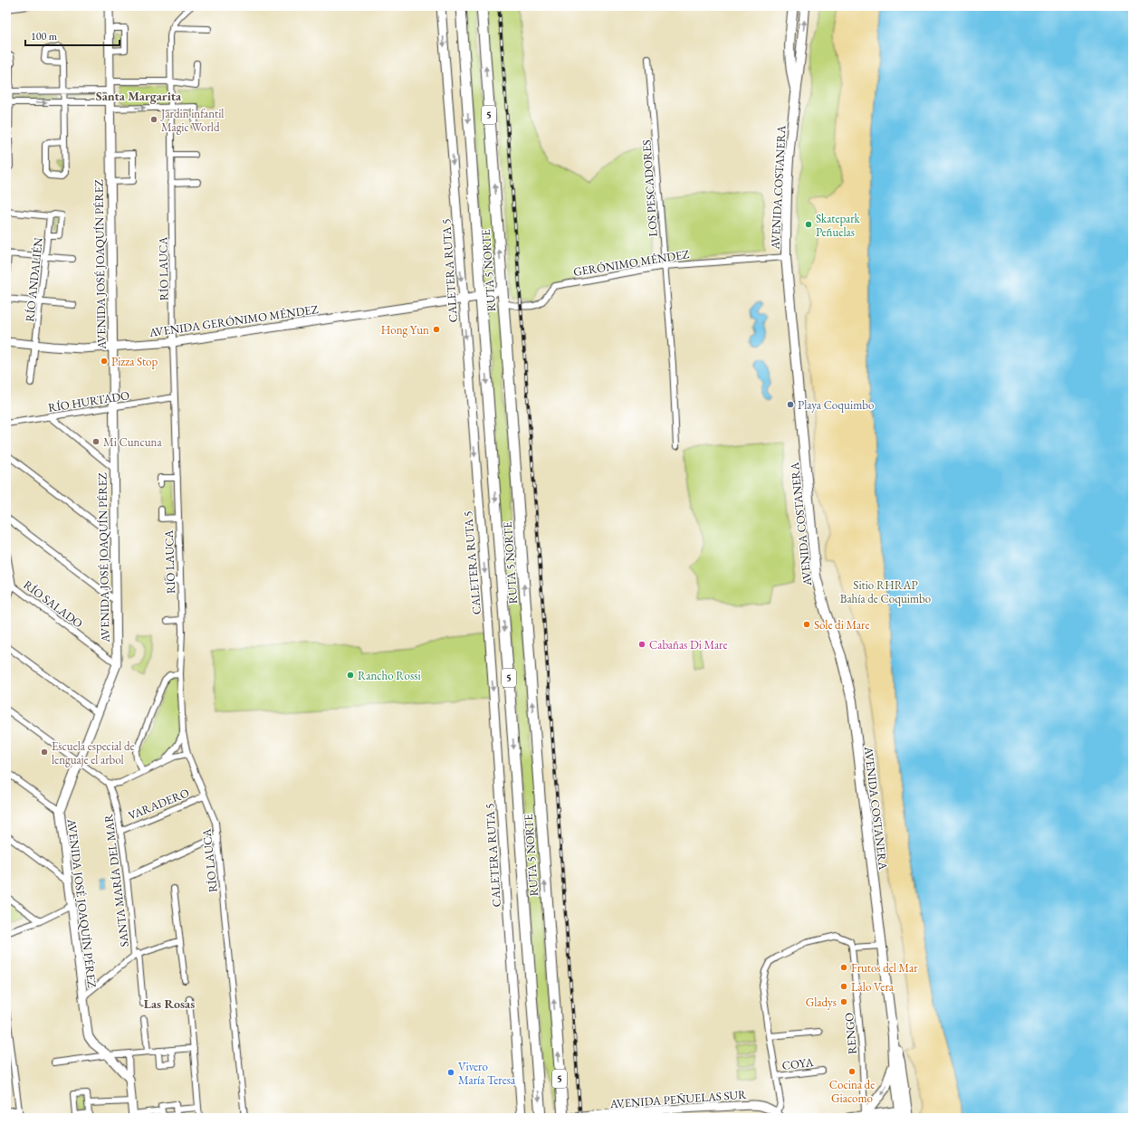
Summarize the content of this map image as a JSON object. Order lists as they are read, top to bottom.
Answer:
{
  "streets": {
    "highway": ["5", "RUTA 5 NORTE"],
    "main road": [
      "AVENIDA COSTANERA",
      "GERÓNIMO MÉNDEZ",
      "AVENIDA JOSÉ JOAQUÍN PÉREZ",
      "CALETERA RUTA 5",
      "AVENIDA GERÓNIMO MÉNDEZ",
      "AVENIDA PEÑUELAS SUR"
    ],
    "street": [
      "LOS PESCADORES",
      "RÍO LAUCA",
      "RÍO ANDALIÉN",
      "RÍO HURTADO",
      "RÍO SALADO",
      "VARADERO",
      "SANTA MARÍA DEL MAR",
      "RENGO",
      "COYA"
    ]
  },
  "crossings": [
    ["AVENIDA COSTANERA", "GERÓNIMO MÉNDEZ"],
    ["LOS PESCADORES", "GERÓNIMO MÉNDEZ"],
    ["GERÓNIMO MÉNDEZ", "RUTA 5 NORTE"],
    ["AVENIDA JOSÉ JOAQUÍN PÉREZ", "AVENIDA GERÓNIMO MÉNDEZ"],
    ["AVENIDA JOSÉ JOAQUÍN PÉREZ", "RÍO HURTADO"],
    ["AVENIDA JOSÉ JOAQUÍN PÉREZ", "RÍO SALADO"],
    ["RÍO LAUCA", "AVENIDA GERÓNIMO MÉNDEZ"],
    ["RÍO LAUCA", "RÍO HURTADO"],
    ["RÍO LAUCA", "VARADERO"],
    ["CALETERA RUTA 5", "AVENIDA GERÓNIMO MÉNDEZ"],
    ["RÍO ANDALIÉN", "AVENIDA GERÓNIMO MÉNDEZ"],
    ["VARADERO", "SANTA MARÍA DEL MAR"]
  ],
  "one_way": ["CALETERA RUTA 5"],
  "districts": ["Santa Margarita", "Las Rosas"],
  "parks": ["Sitio RHRAP Bahía de Coquimbo"],
  "places": [
    "Jardin infantil Magic World",
    "Skatepark Peñuelas",
    "Hong Yun",
    "Pizza Stop",
    "Playa Coquimbo",
    "Mi Cuncuna",
    "Sole di Mare",
    "Cabañas Di Mare",
    "Rancho Rossi",
    "Escuela especial de lenguaje el arbol",
    "Frutos del Mar",
    "Lalo Vera",
    "Gladys",
    "Cocina de Giacomo",
    "Vivero María Teresa"
  ],
  "scale_bar": "100 m"
}
